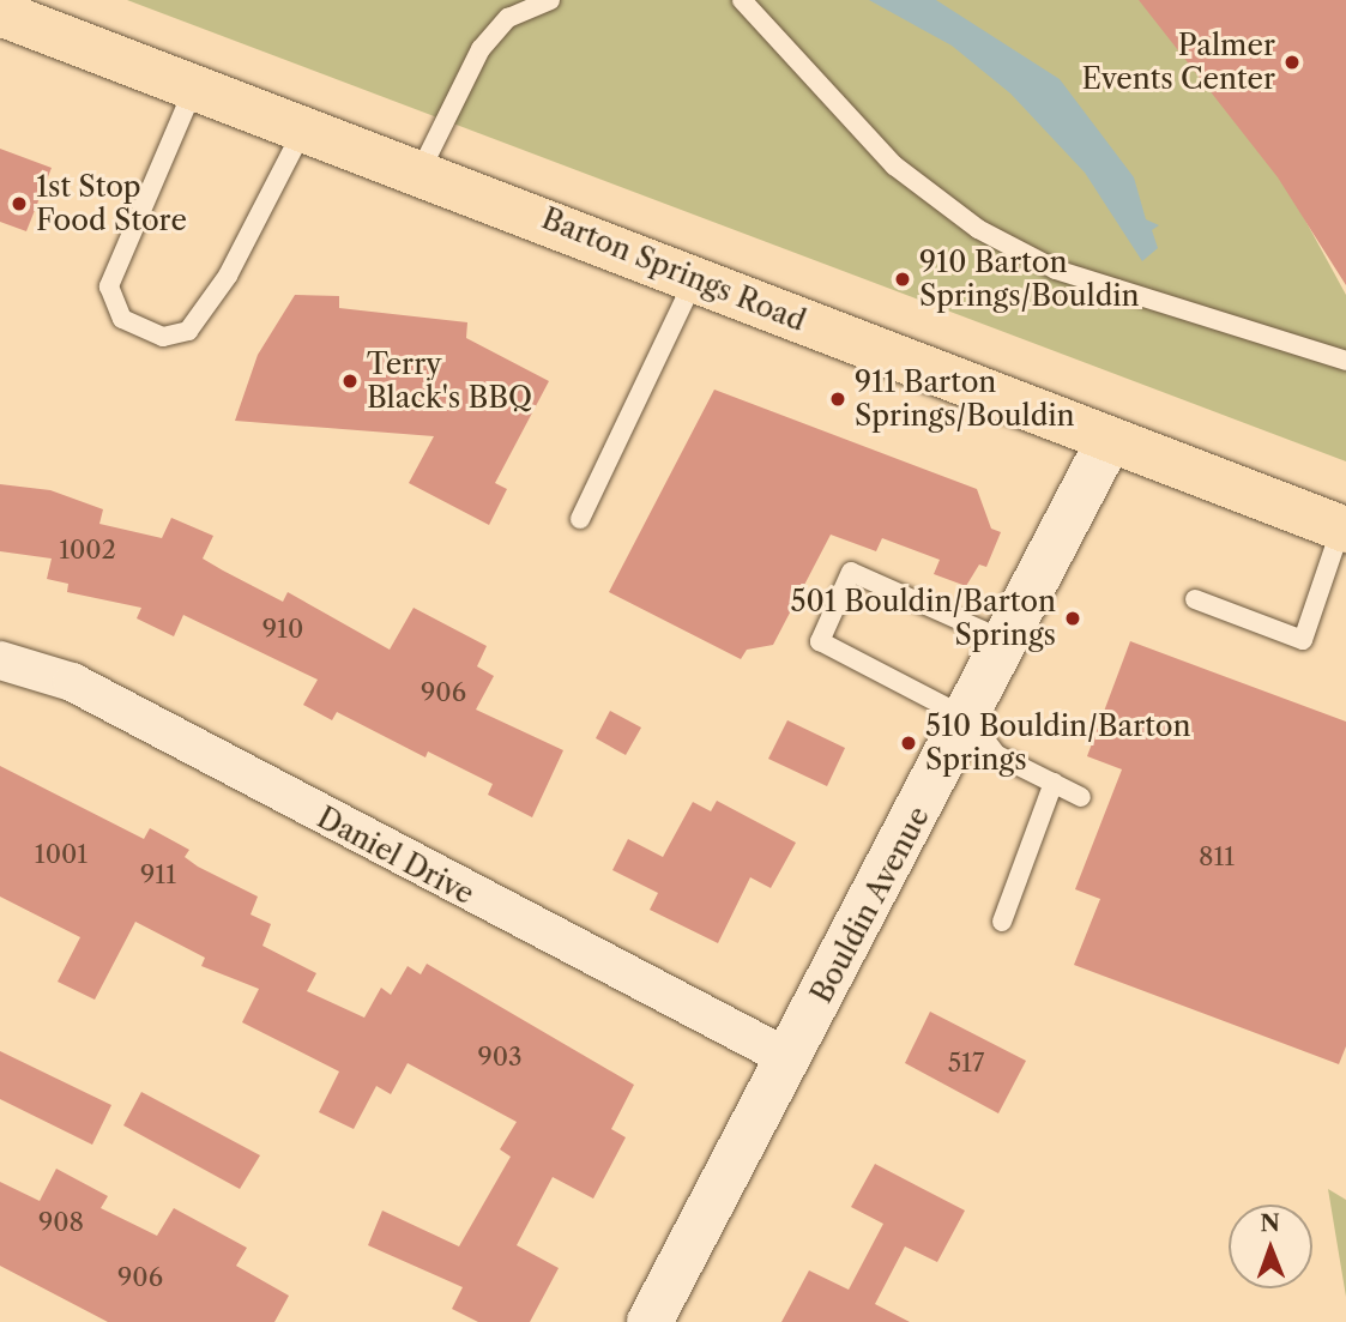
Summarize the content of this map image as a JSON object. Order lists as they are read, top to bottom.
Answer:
{
  "streets": {
    "main road": ["Barton Springs Road"],
    "street": ["Daniel Drive", "Bouldin Avenue"]
  },
  "crossings": [
    ["Barton Springs Road", "Bouldin Avenue"],
    ["Daniel Drive", "Bouldin Avenue"]
  ],
  "places": [
    "Palmer Events Center",
    "1st Stop Food Store",
    "910 Barton Springs/Bouldin",
    "Terry Black's BBQ",
    "911 Barton Springs/Bouldin",
    "501 Bouldin/Barton Springs",
    "510 Bouldin/Barton Springs"
  ],
  "house_numbers": [
    "1002",
    "910",
    "906",
    "1001",
    "811",
    "911",
    "903",
    "517",
    "908",
    "906"
  ],
  "north": "top"
}
